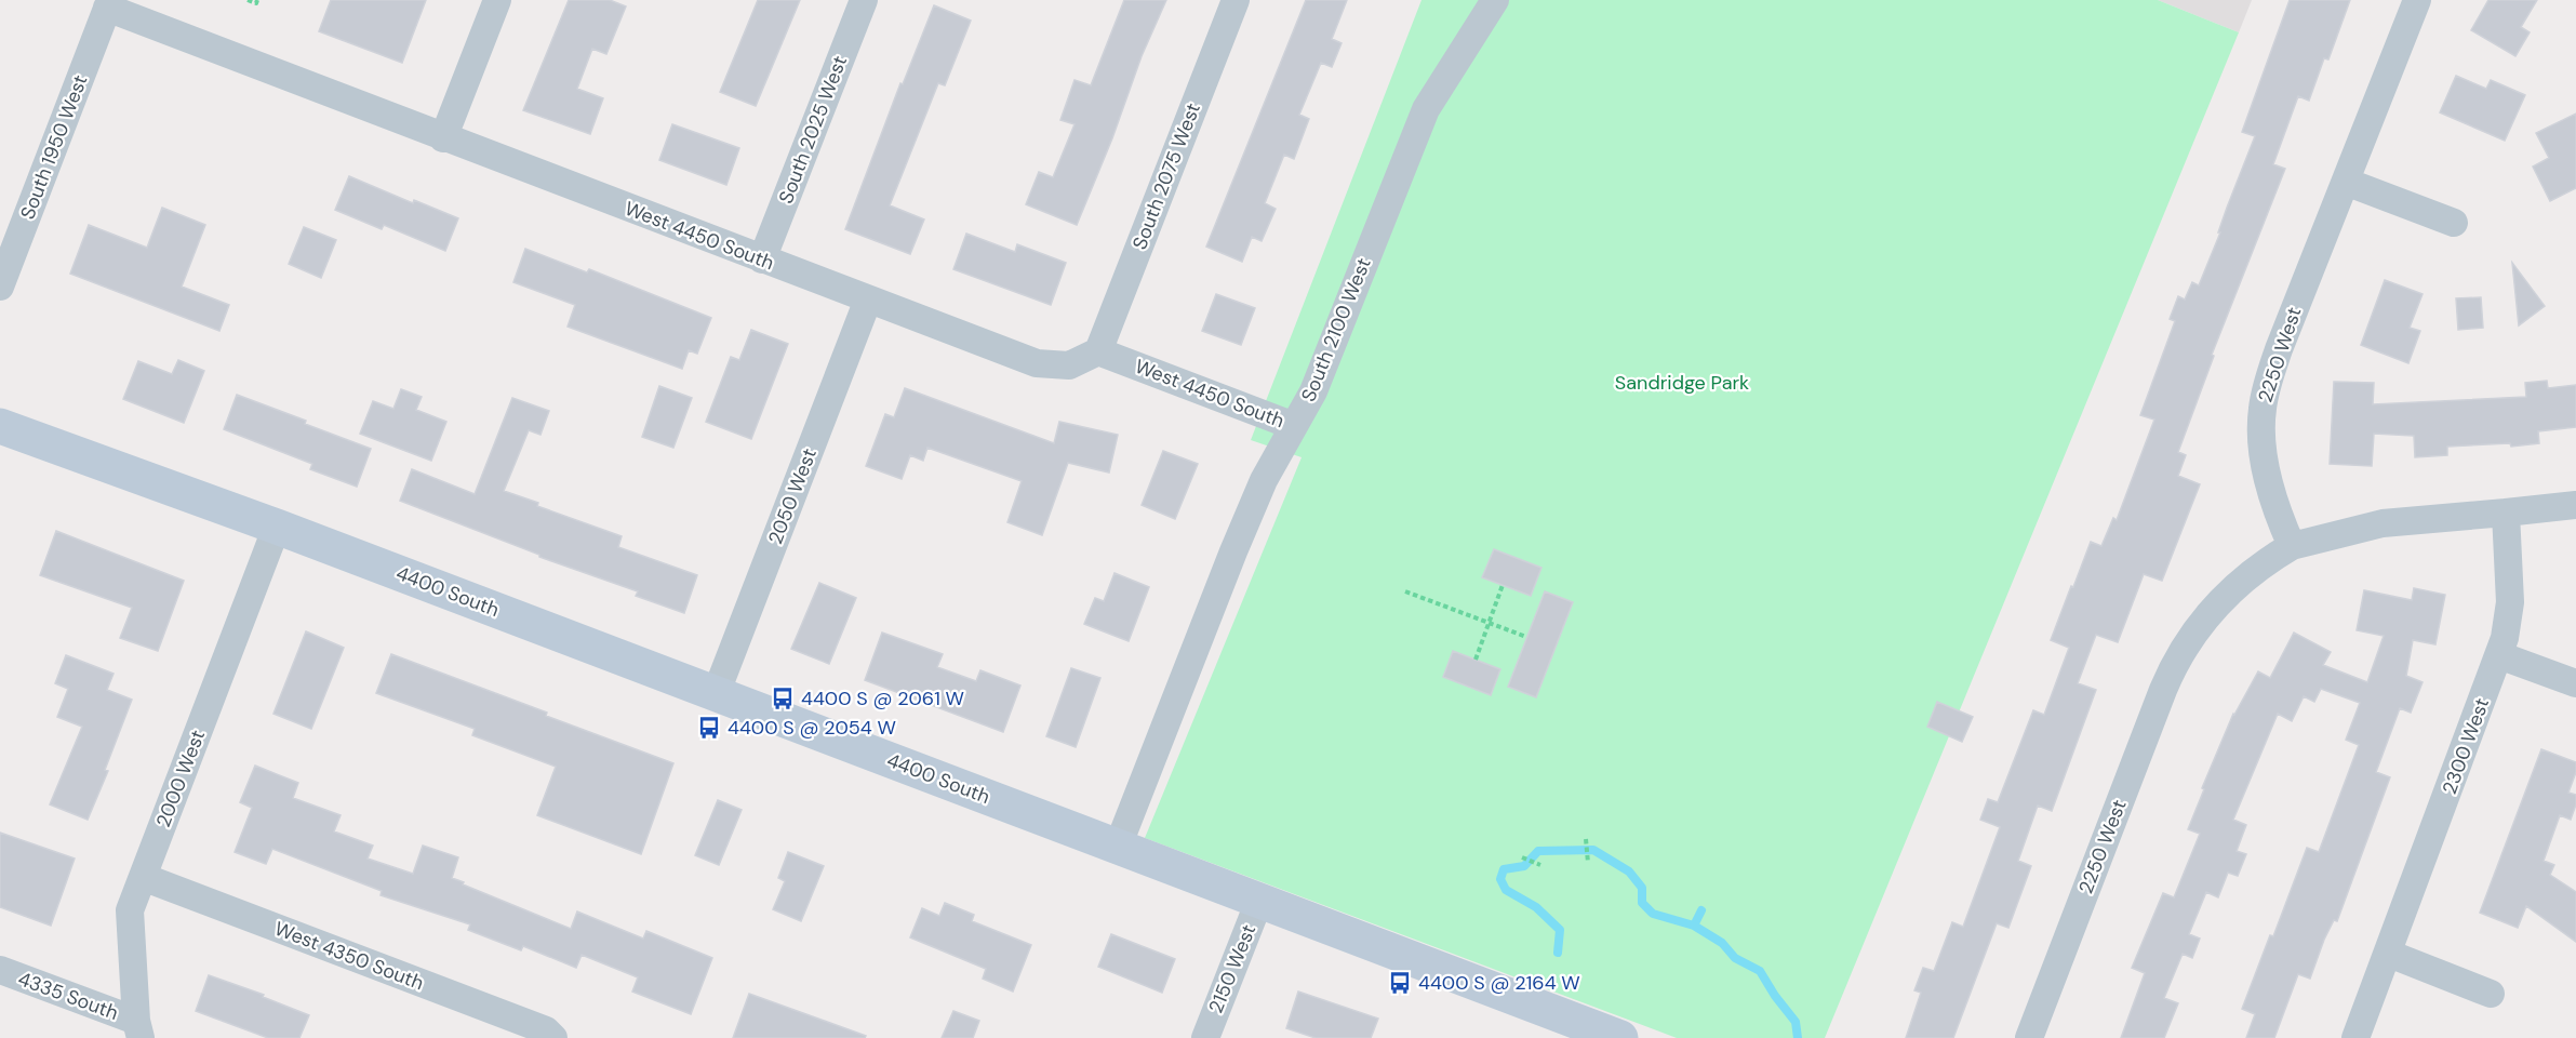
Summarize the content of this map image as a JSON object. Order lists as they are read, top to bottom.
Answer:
{
  "streets": {
    "street": [
      "South 2025 West",
      "South 1950 West",
      "South 2075 West",
      "West 4450 South",
      "South 2100 West",
      "2250 West",
      "2050 West",
      "4400 South",
      "2300 West",
      "2000 West",
      "West 4350 South",
      "2150 West",
      "4335 South"
    ]
  },
  "crossings": [
    ["South 2025 West", "West 4450 South"],
    ["South 1950 West", "West 4450 South"],
    ["South 2075 West", "West 4450 South"],
    ["West 4450 South", "South 2100 West"],
    ["West 4450 South", "2050 West"],
    ["South 2100 West", "4400 South"],
    ["2050 West", "4400 South"],
    ["4400 South", "2000 West"],
    ["4400 South", "2150 West"],
    ["2000 West", "West 4350 South"],
    ["2000 West", "4335 South"]
  ],
  "parks": ["Sandridge Park"],
  "places": {
    "bus stop": ["4400 S @ 2061 W", "4400 S @ 2054 W", "4400 S @ 2164 W"]
  }
}
